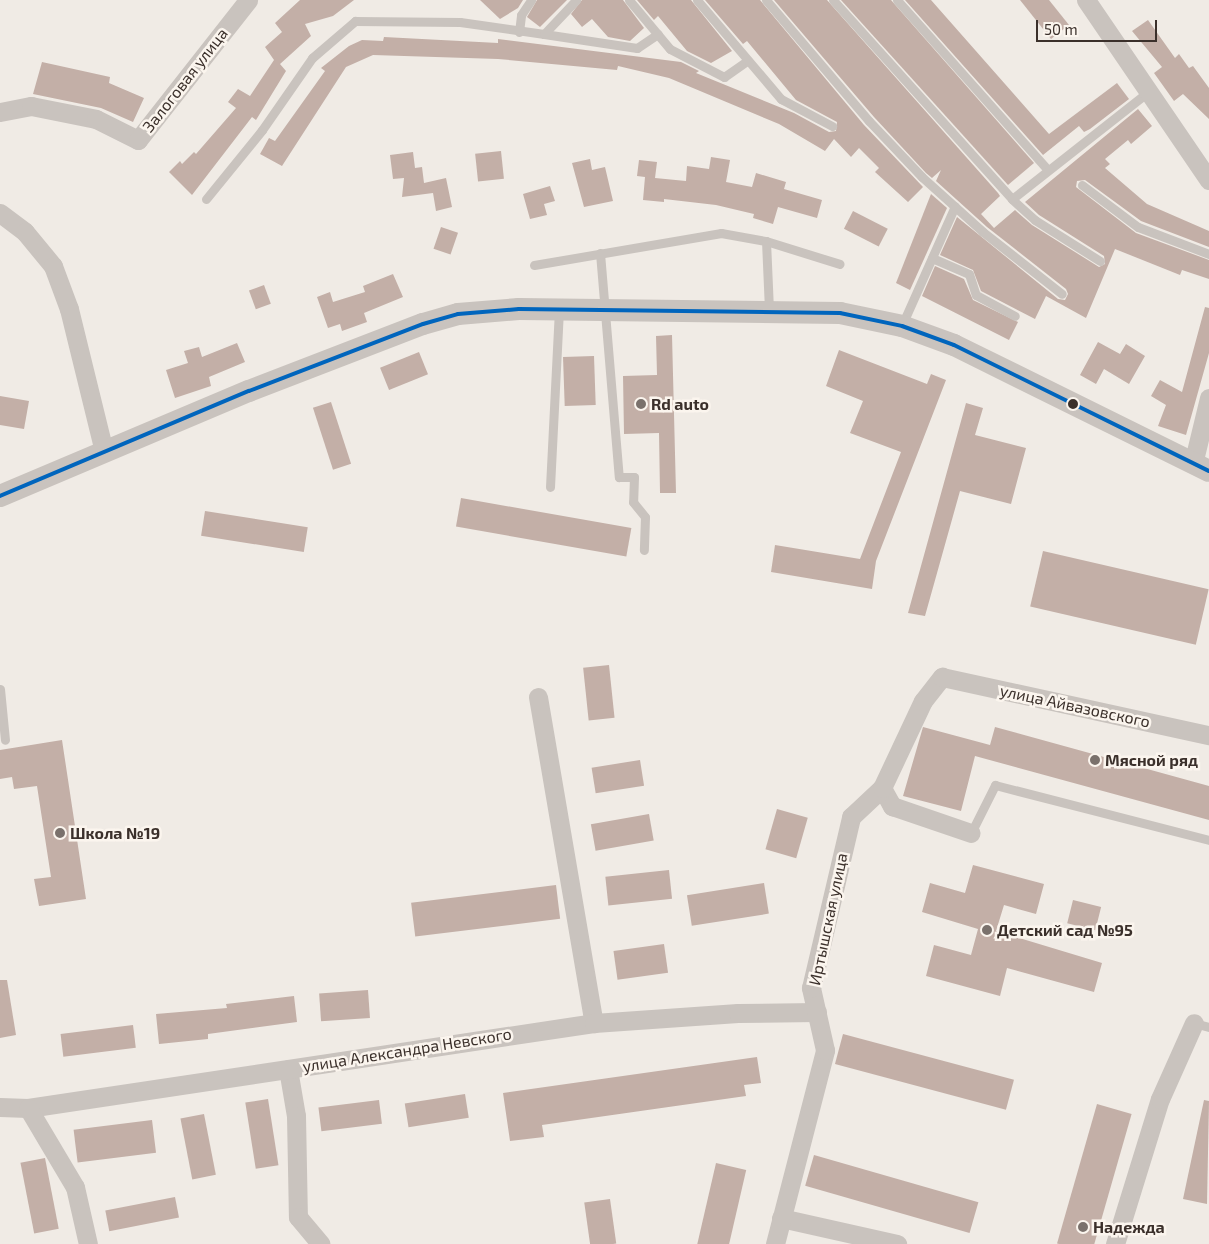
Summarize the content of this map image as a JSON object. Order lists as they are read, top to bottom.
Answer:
{
  "streets": {
    "street": [
      "Залоговая улица",
      "улица Айвазовского",
      "Иртышская улица",
      "улица Александра Невского"
    ]
  },
  "crossings": [
    ["улица Айвазовского", "Иртышская улица"],
    ["Иртышская улица", "улица Александра Невского"]
  ],
  "places": [
    "Rd auto",
    "Мясной ряд",
    "Школа №19",
    "Детский сад №95",
    "Надежда"
  ],
  "scale_bar": "50 m"
}
